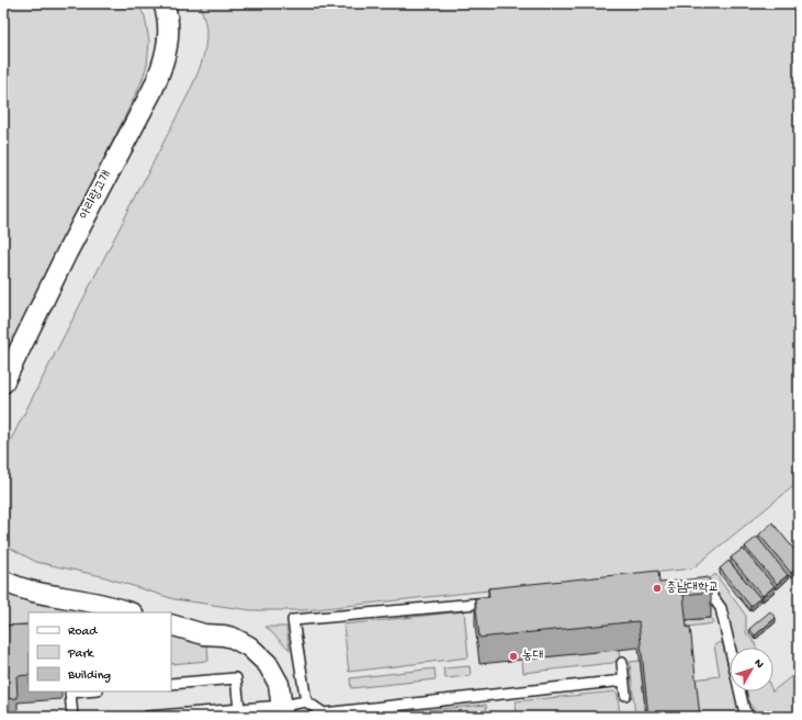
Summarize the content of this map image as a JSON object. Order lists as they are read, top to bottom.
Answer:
{
  "streets": {
    "street": ["아리랑고개"]
  },
  "places": ["충남대학교", "농대"],
  "legend": ["Road", "Park", "Building"],
  "north": "top right"
}
